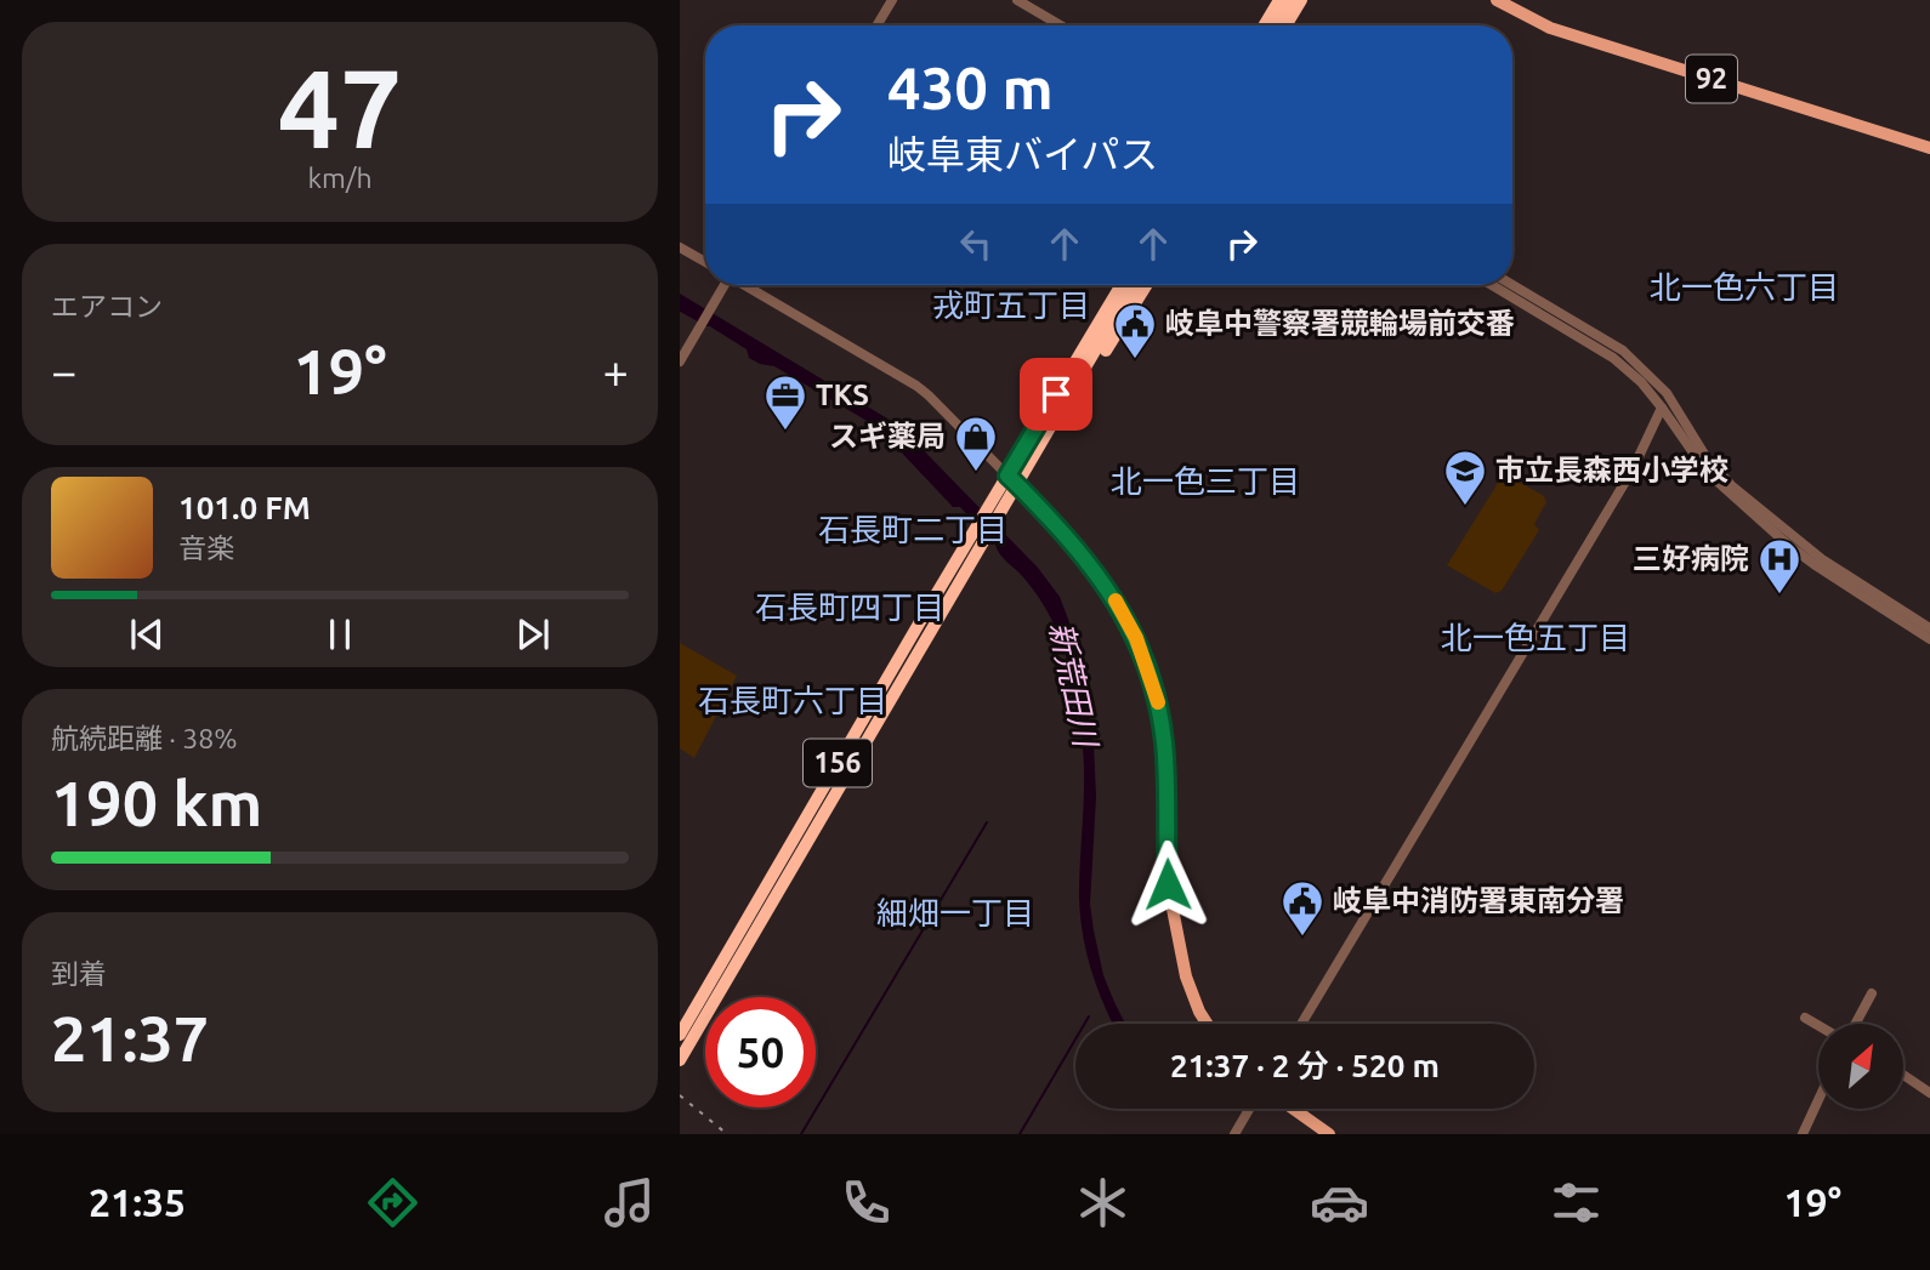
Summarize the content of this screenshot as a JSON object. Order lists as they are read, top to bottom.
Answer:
{
  "streets": {
    "highway": ["156"],
    "main road": ["92"]
  },
  "districts": [
    "北一色六丁目",
    "戎町五丁目",
    "北一色三丁目",
    "石長町二丁目",
    "石長町四丁目",
    "北一色五丁目",
    "石長町六丁目",
    "細畑一丁目"
  ],
  "water": ["新荒田川"],
  "places": {
    "public building": ["岐阜中警察署競輪場前交番", "岐阜中消防署東南分署"],
    "office": ["TKS"],
    "shop": ["スギ薬局"],
    "school or university": ["市立長森西小学校"],
    "hospital": ["三好病院"]
  },
  "north": "top right",
  "page": {
    "tile": [
      ["47", "km/h"],
      "エアコン",
      ["航続距離 · 38%", "190 km"],
      ["到着", "21:37"]
    ],
    "turn": ["430 m", "岐阜東バイパス"],
    "heat": ["−", "19°", "+"],
    "song": ["101.0 FM", "音楽"],
    "limit": "50",
    "trip": "21:37 · 2 分 · 520 m",
    "tabs": ["21:35", "19°"]
  }
}
